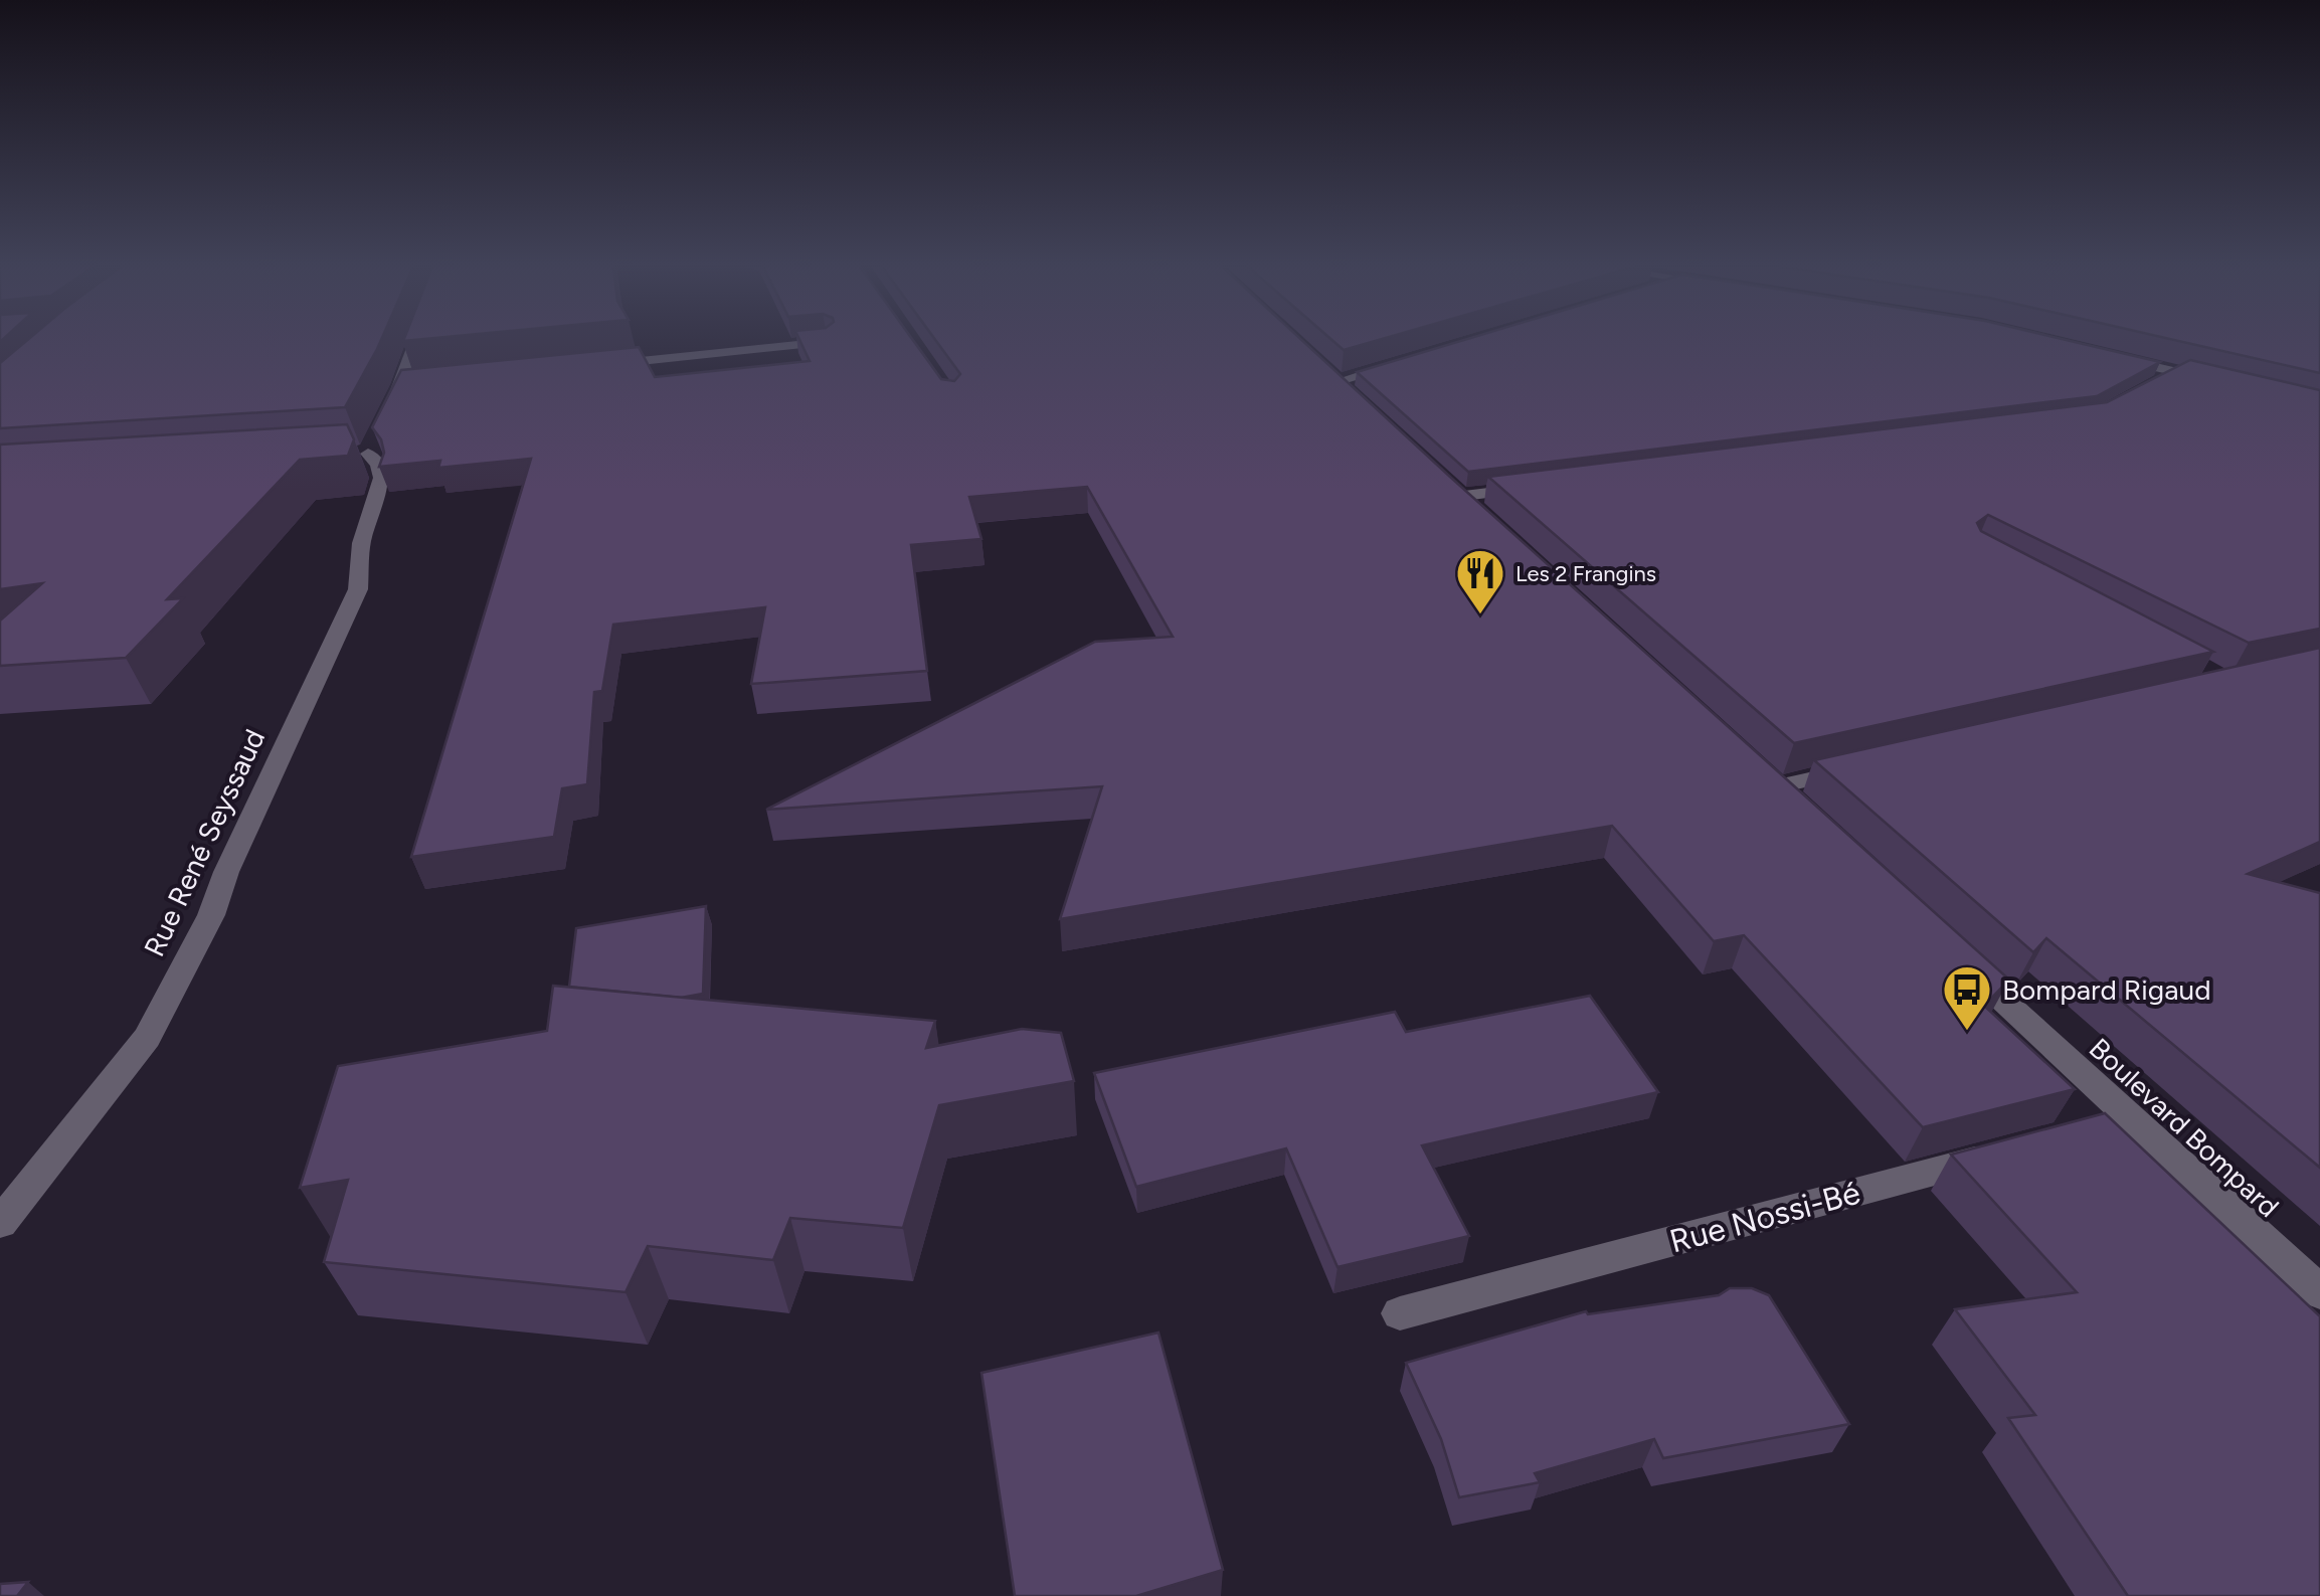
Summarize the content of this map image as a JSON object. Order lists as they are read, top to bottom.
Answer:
{
  "streets": {
    "street": ["Rue René Seyssaud", "Boulevard Bompard", "Rue Nossi-Bé"]
  },
  "places": {
    "restaurant": ["Les 2 Frangins"],
    "bus stop": ["Bompard Rigaud"]
  }
}
